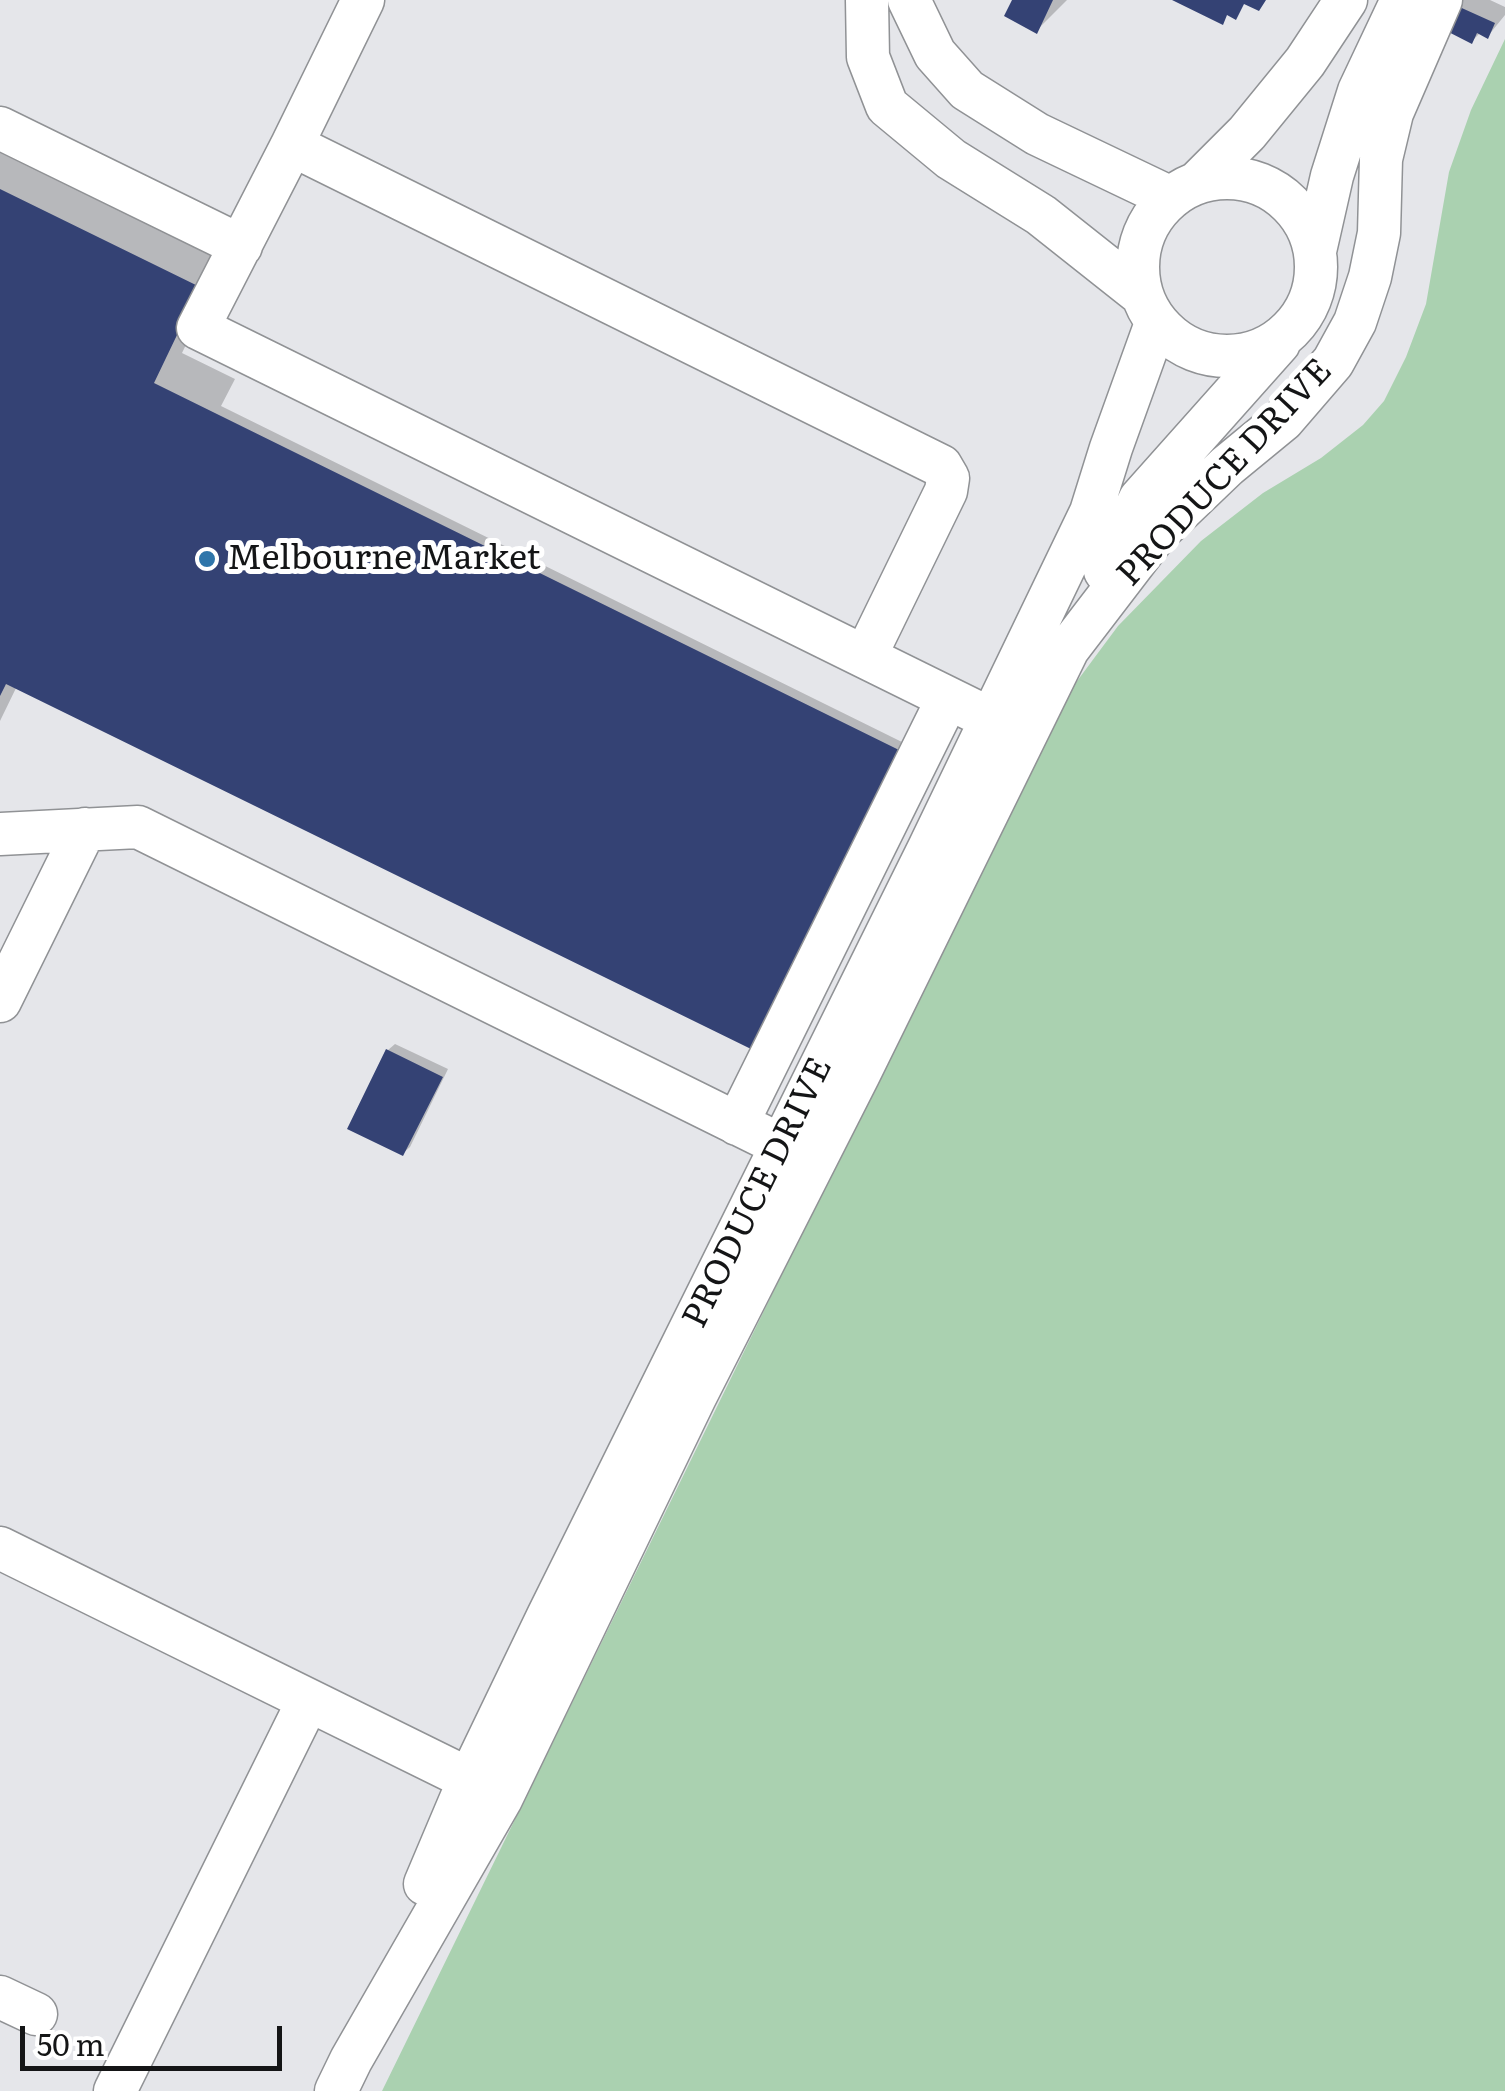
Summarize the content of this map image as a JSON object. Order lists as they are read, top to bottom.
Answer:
{
  "streets": {
    "lane": ["PRODUCE DRIVE"]
  },
  "places": ["Melbourne Market"],
  "scale_bar": "50 m"
}
